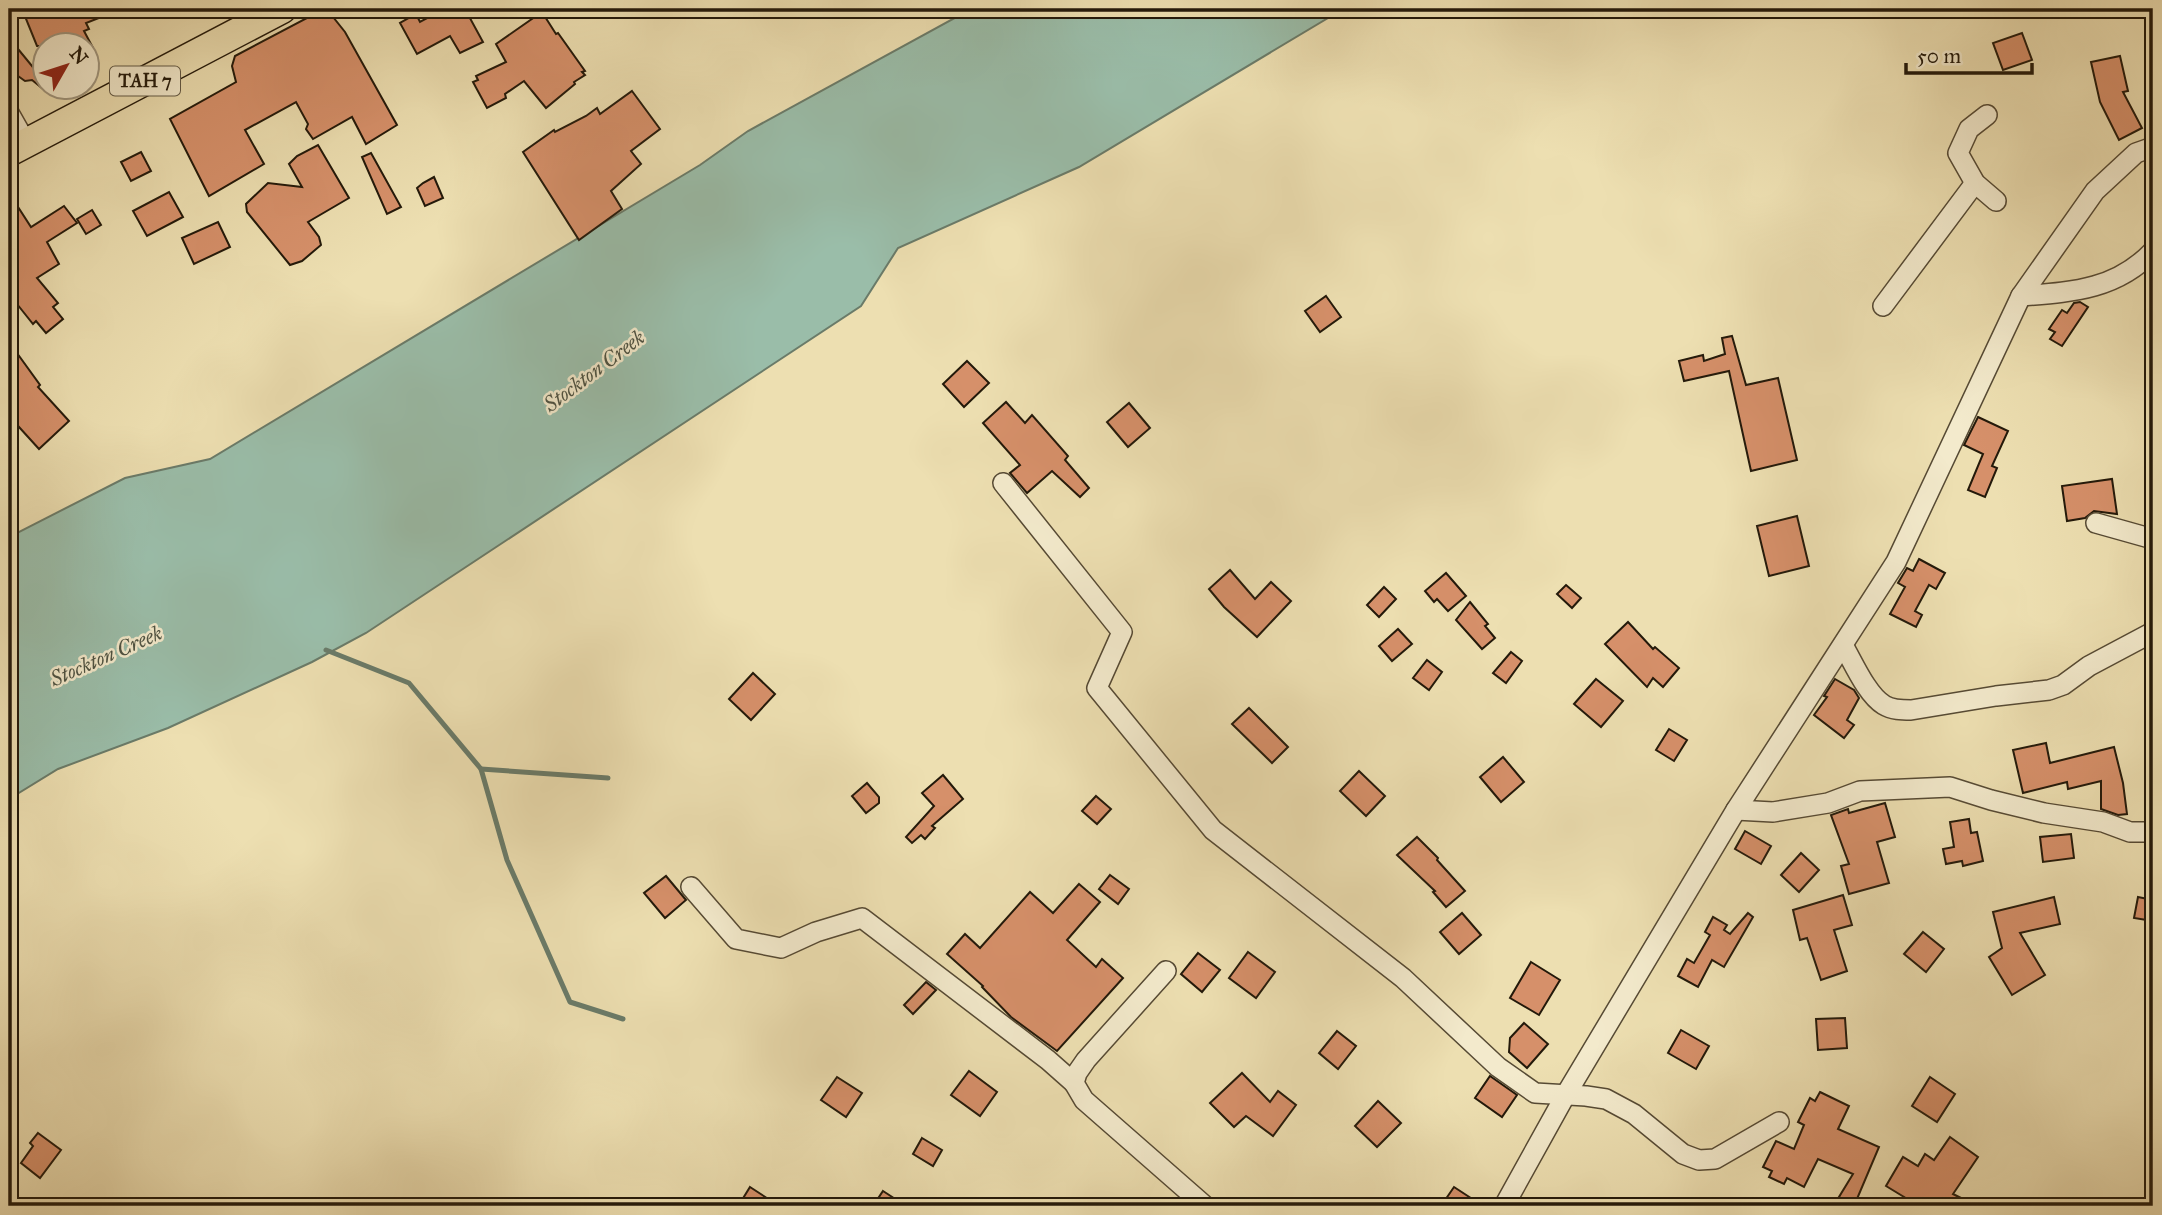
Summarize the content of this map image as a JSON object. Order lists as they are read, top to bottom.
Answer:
{
  "streets": {
    "highway": ["TAH 7"]
  },
  "water": ["Stockton Creek"],
  "scale_bar": "50 m",
  "north": "top right"
}
